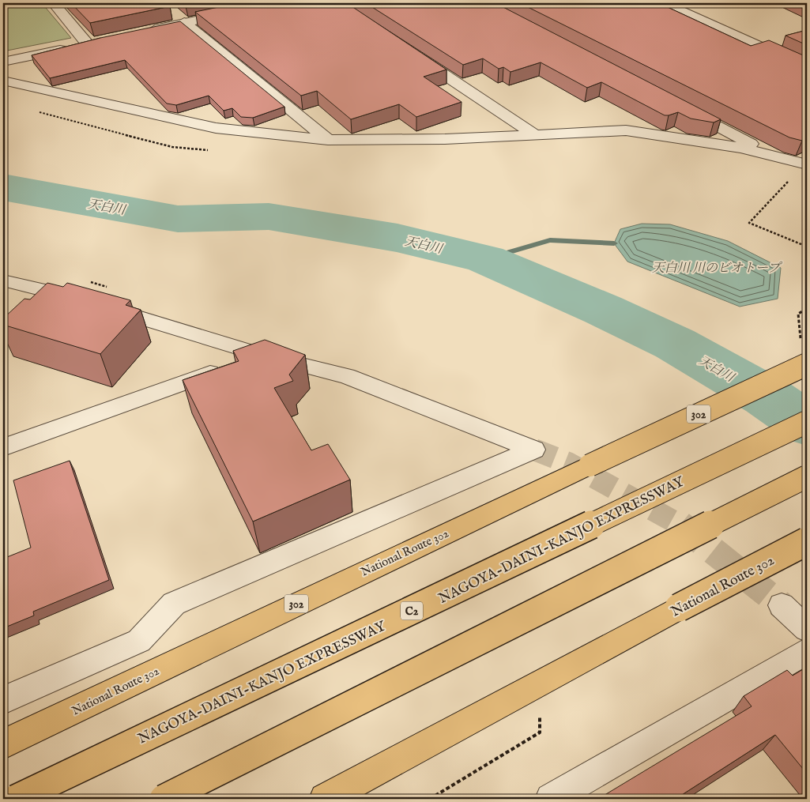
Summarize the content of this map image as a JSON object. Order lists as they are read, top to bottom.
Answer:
{
  "streets": {
    "highway": [
      "302",
      "NAGOYA-DAINI-KANJO EXPRESSWAY",
      "National Route 302",
      "C2"
    ]
  },
  "water": ["天白川", "天白川 川のビオトープ"]
}
